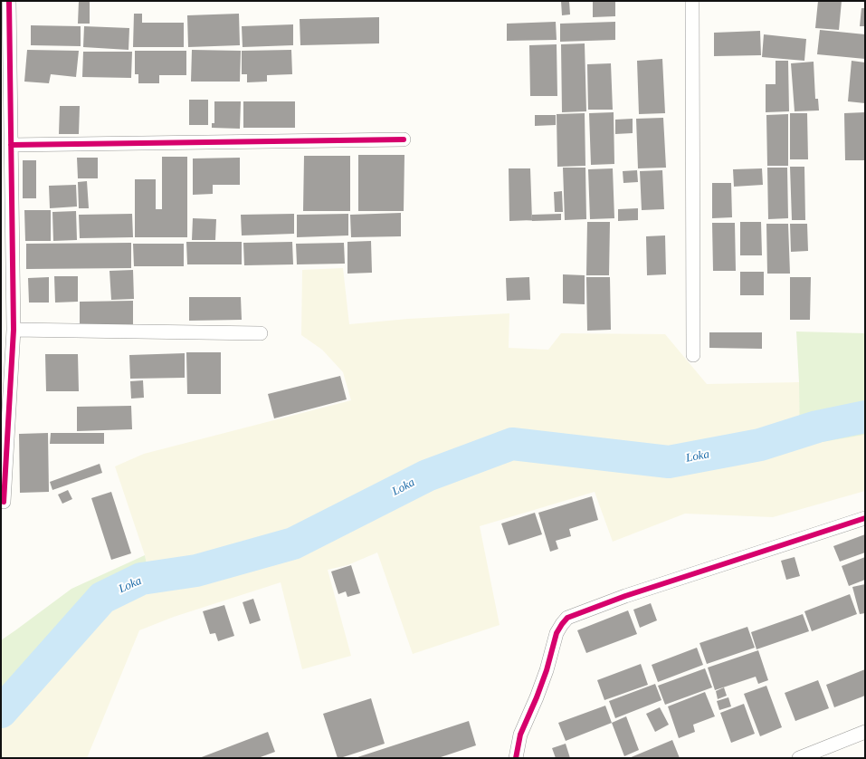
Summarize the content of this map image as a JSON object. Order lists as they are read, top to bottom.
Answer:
{
  "water": ["Loka"]
}
